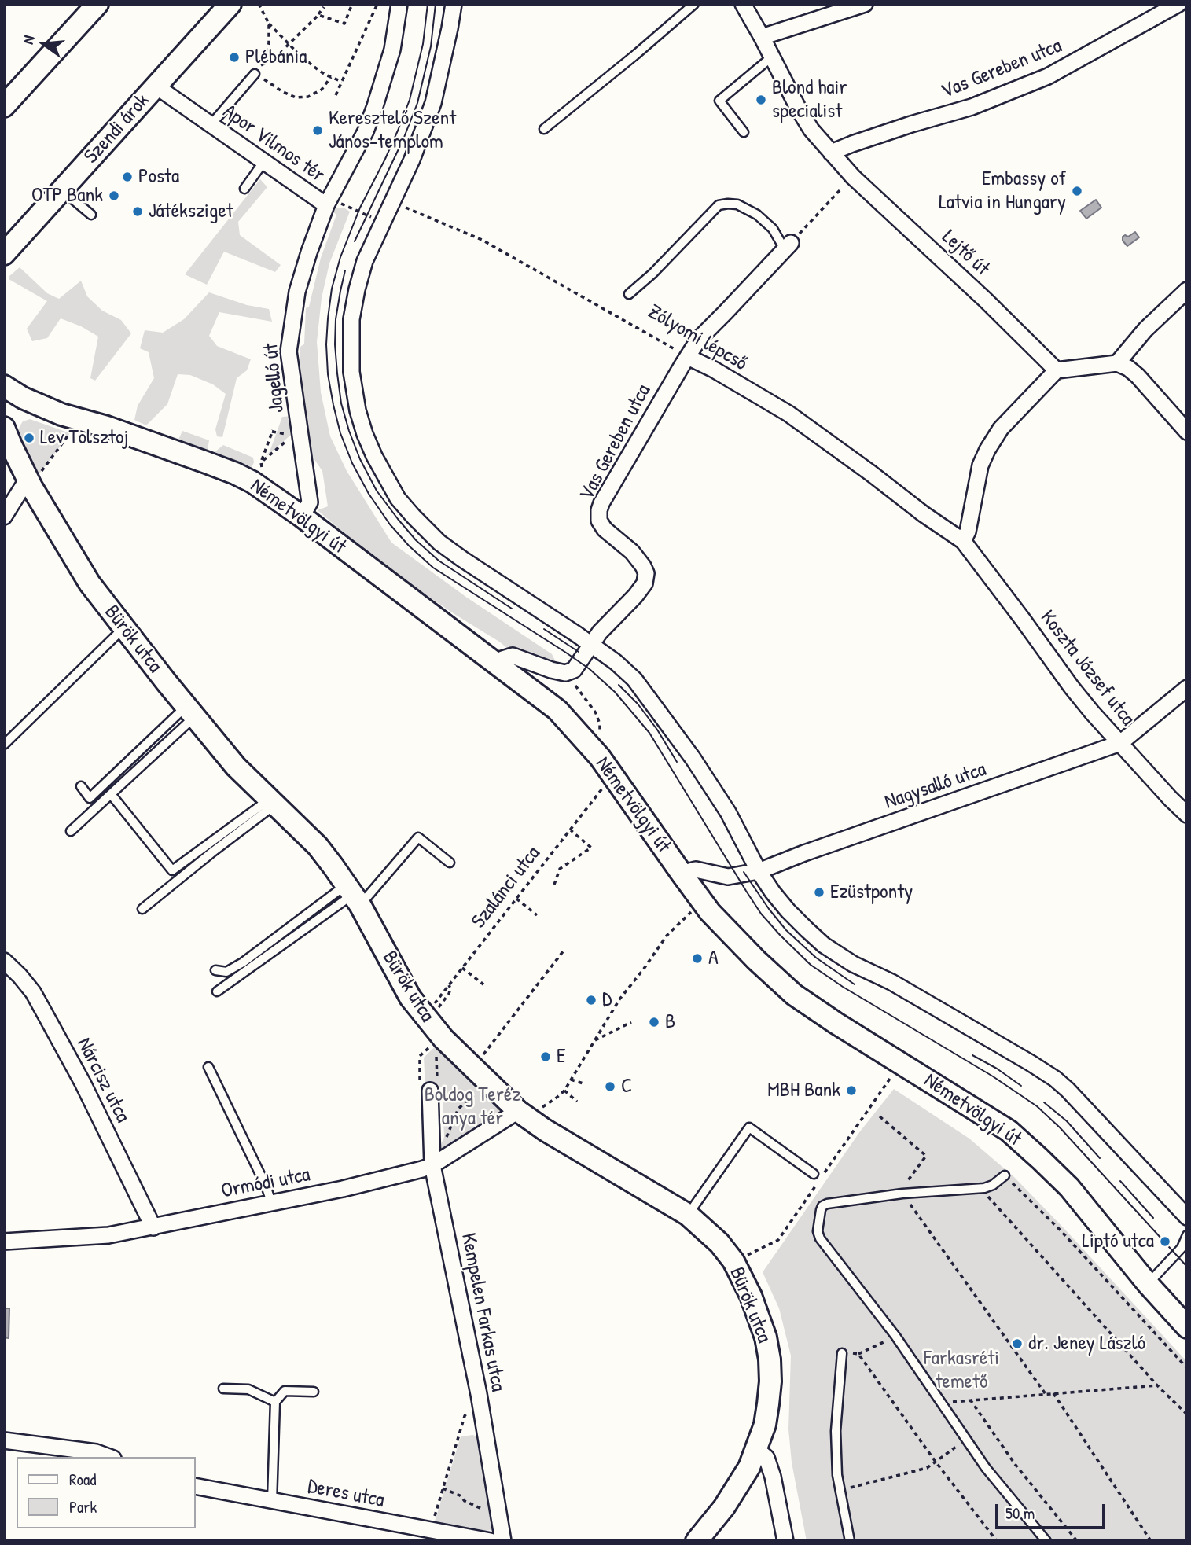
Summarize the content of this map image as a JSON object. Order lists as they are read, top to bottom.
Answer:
{
  "streets": {
    "street": [
      "Vas Gereben utca",
      "Szendi árok",
      "Apor Vilmos tér",
      "Lejtő út",
      "Zólyomi lépcső",
      "Jagelló út",
      "Németvölgyi út",
      "Bürök utca",
      "Koszta József utca",
      "Nagysalló utca",
      "Nárcisz utca",
      "Ormódi utca",
      "Kempelen Farkas utca",
      "Deres utca"
    ],
    "path": ["Szalánci utca"]
  },
  "crossings": [
    ["Vas Gereben utca", "Lejtő út"],
    ["Vas Gereben utca", "Zólyomi lépcső"],
    ["Szendi árok", "Apor Vilmos tér"],
    ["Apor Vilmos tér", "Jagelló út"],
    ["Zólyomi lépcső", "Koszta József utca"],
    ["Jagelló út", "Németvölgyi út"],
    ["Németvölgyi út", "Nagysalló utca"],
    ["Bürök utca", "Ormódi utca"],
    ["Koszta József utca", "Nagysalló utca"],
    ["Nárcisz utca", "Ormódi utca"],
    ["Ormódi utca", "Kempelen Farkas utca"]
  ],
  "parks": ["Boldog Teréz anya tér", "Farkasréti temető"],
  "places": [
    "Plébánia",
    "Blond hair specialist",
    "Keresztelő Szent János-templom",
    "Posta",
    "Embassy of Latvia in Hungary",
    "OTP Bank",
    "Játéksziget",
    "Lev Tolsztoj",
    "Ezüstponty",
    "A",
    "D",
    "B",
    "E",
    "C",
    "MBH Bank",
    "Liptó utca",
    "dr. Jeney László"
  ],
  "legend": ["Road", "Park"],
  "scale_bar": "50 m",
  "north": "left"
}
